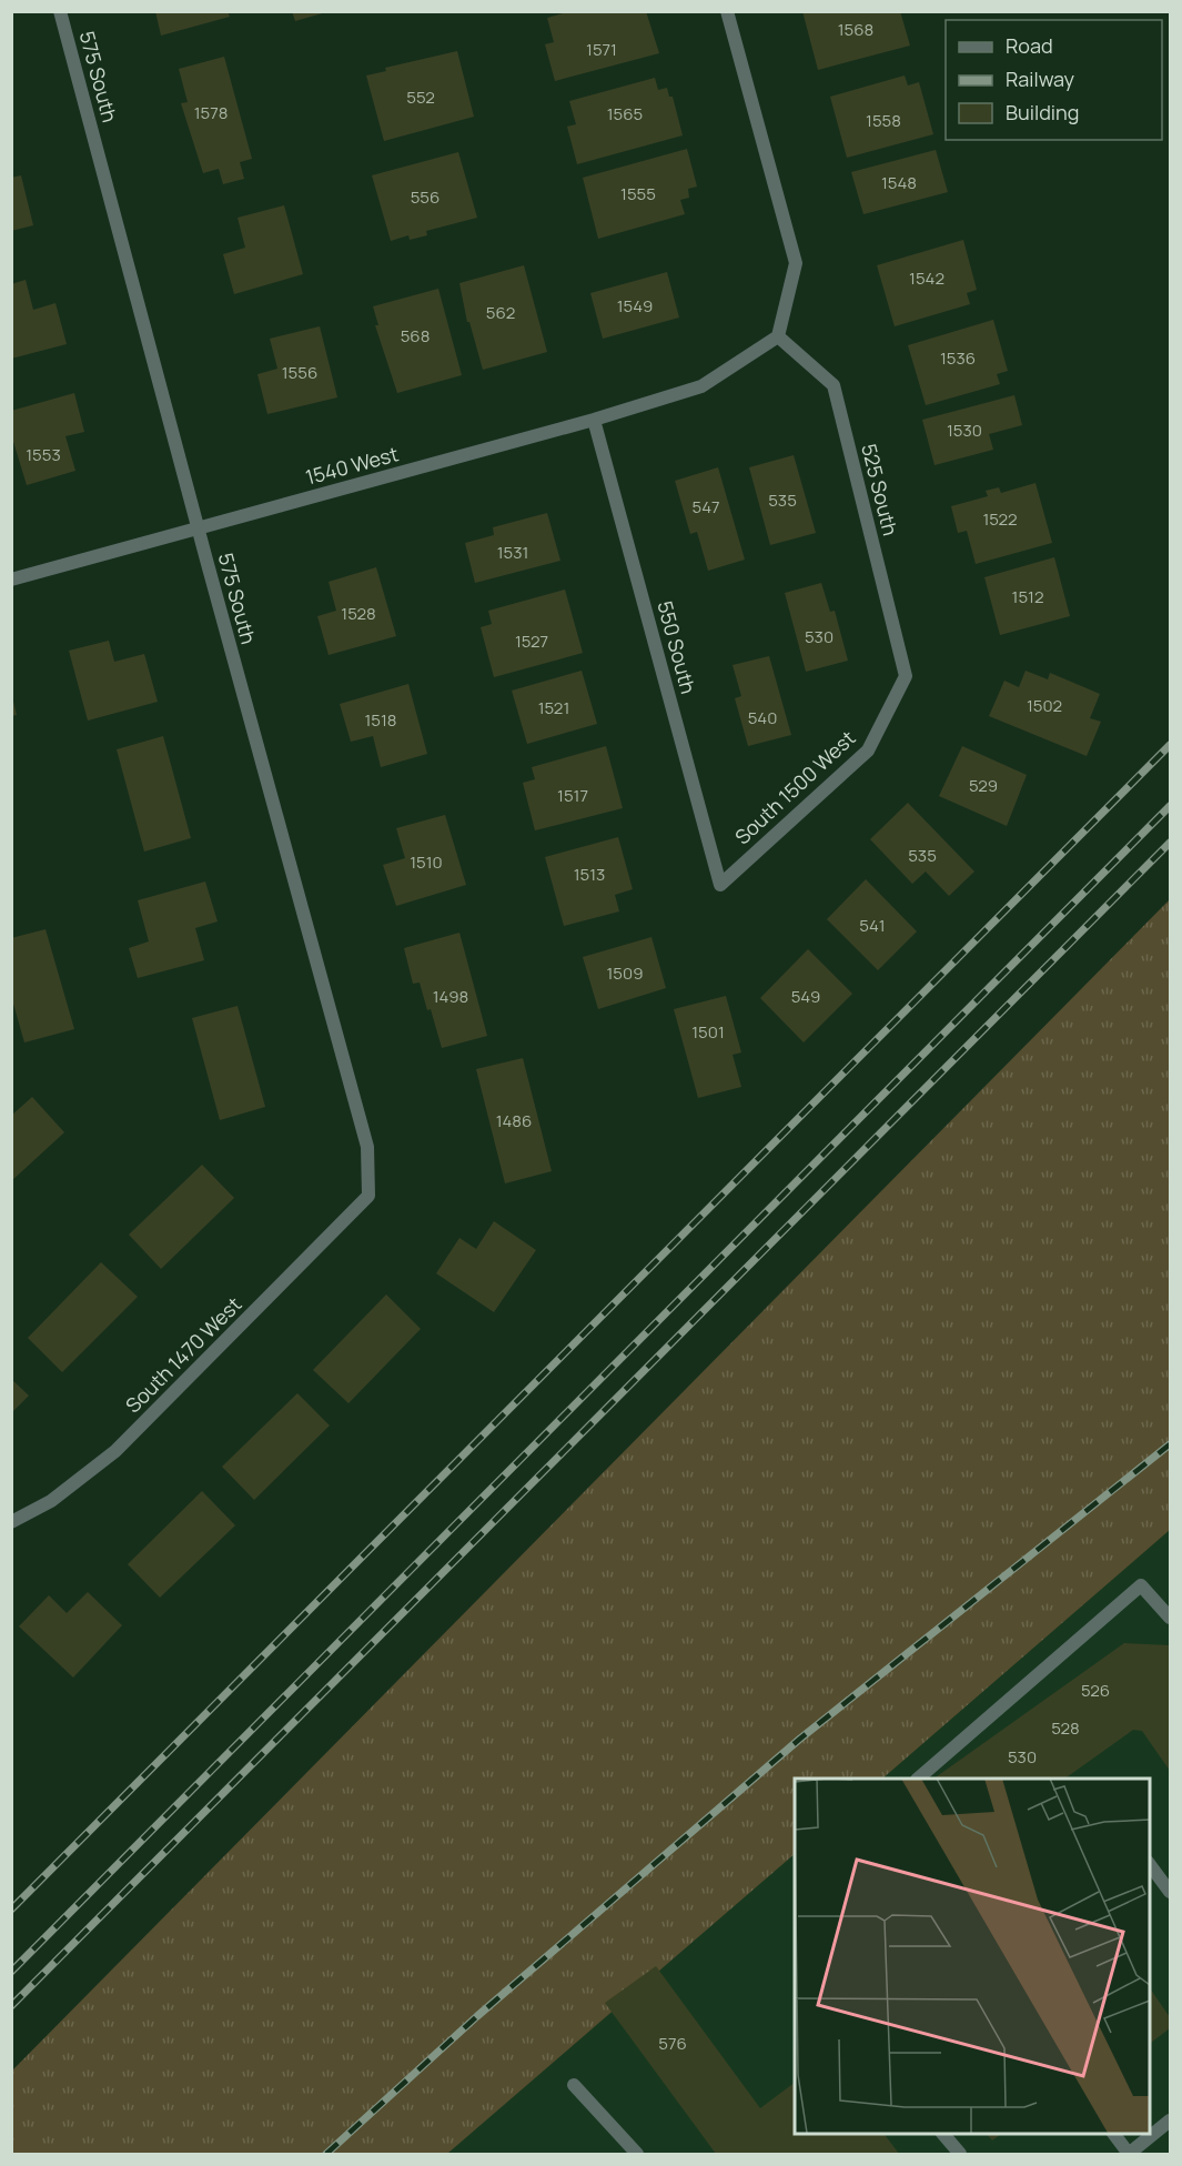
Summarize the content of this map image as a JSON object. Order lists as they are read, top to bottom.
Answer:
{
  "streets": {
    "street": [
      "575 South",
      "1540 West",
      "525 South",
      "550 South",
      "South 1500 West",
      "South 1470 West"
    ]
  },
  "crossings": [
    ["575 South", "1540 West"],
    ["575 South", "South 1470 West"],
    ["1540 West", "525 South"],
    ["1540 West", "550 South"],
    ["525 South", "South 1500 West"],
    ["550 South", "South 1500 West"]
  ],
  "house_numbers": [
    "1568",
    "1571",
    "552",
    "1578",
    "1565",
    "1558",
    "1548",
    "1555",
    "556",
    "1542",
    "1549",
    "562",
    "568",
    "1536",
    "1556",
    "1530",
    "1553",
    "535",
    "547",
    "1522",
    "1531",
    "1512",
    "1528",
    "530",
    "1527",
    "1502",
    "1521",
    "540",
    "1518",
    "529",
    "1517",
    "535",
    "1510",
    "1513",
    "541",
    "1509",
    "1498",
    "549",
    "1501",
    "1486",
    "526",
    "528",
    "530",
    "576"
  ],
  "legend": ["Road", "Railway", "Building"]
}
